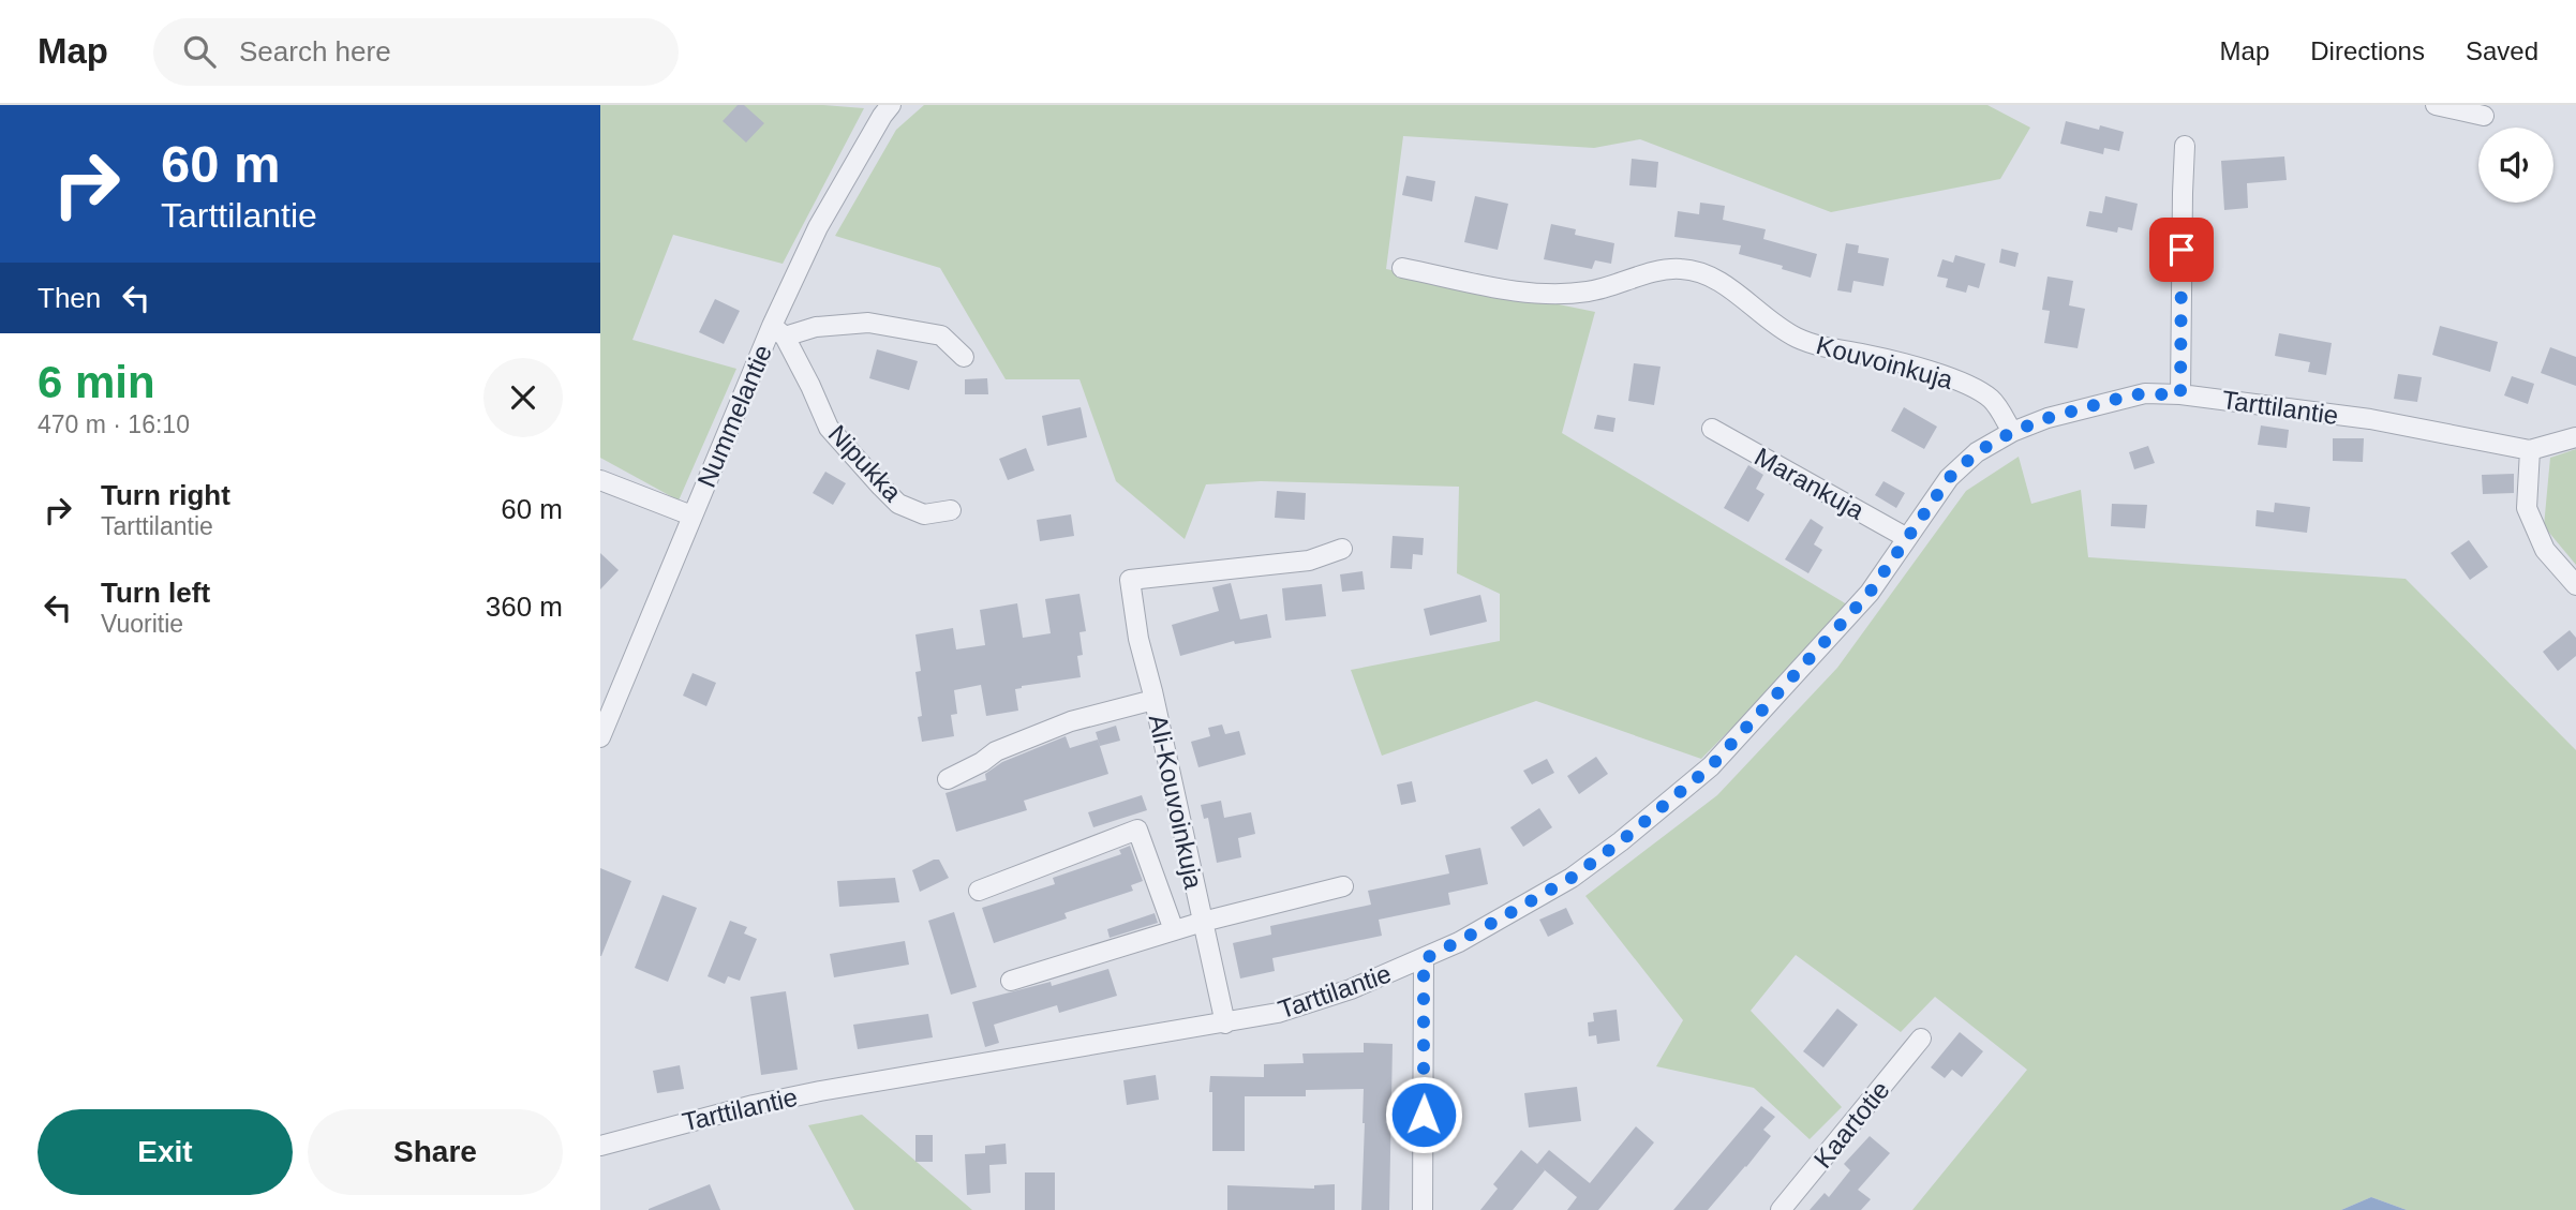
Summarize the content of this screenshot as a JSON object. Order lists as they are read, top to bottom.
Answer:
{
  "streets": {
    "street": [
      "Kouvoinkuja",
      "Tarttilantie",
      "Nummelantie",
      "Nipukka",
      "Marankuja",
      "Ali-Kouvoinkuja",
      "Kaartotie"
    ]
  },
  "crossings": [
    ["Kouvoinkuja", "Tarttilantie"],
    ["Tarttilantie", "Marankuja"],
    ["Tarttilantie", "Ali-Kouvoinkuja"],
    ["Nummelantie", "Nipukka"]
  ],
  "page": {
    "header": "Map",
    "search": "Search here",
    "nav": ["Map", "Directions", "Saved"],
    "turn": ["60 m", "Tarttilantie"],
    "then": "Then",
    "heading": ["6 min", "470 m · 16:10"],
    "list": [
      {
        "name": "Turn right",
        "note": "Tarttilantie",
        "value": "60 m"
      },
      {
        "name": "Turn left",
        "note": "Vuoritie",
        "value": "360 m"
      }
    ],
    "buttons": ["Exit", "Share"]
  }
}
